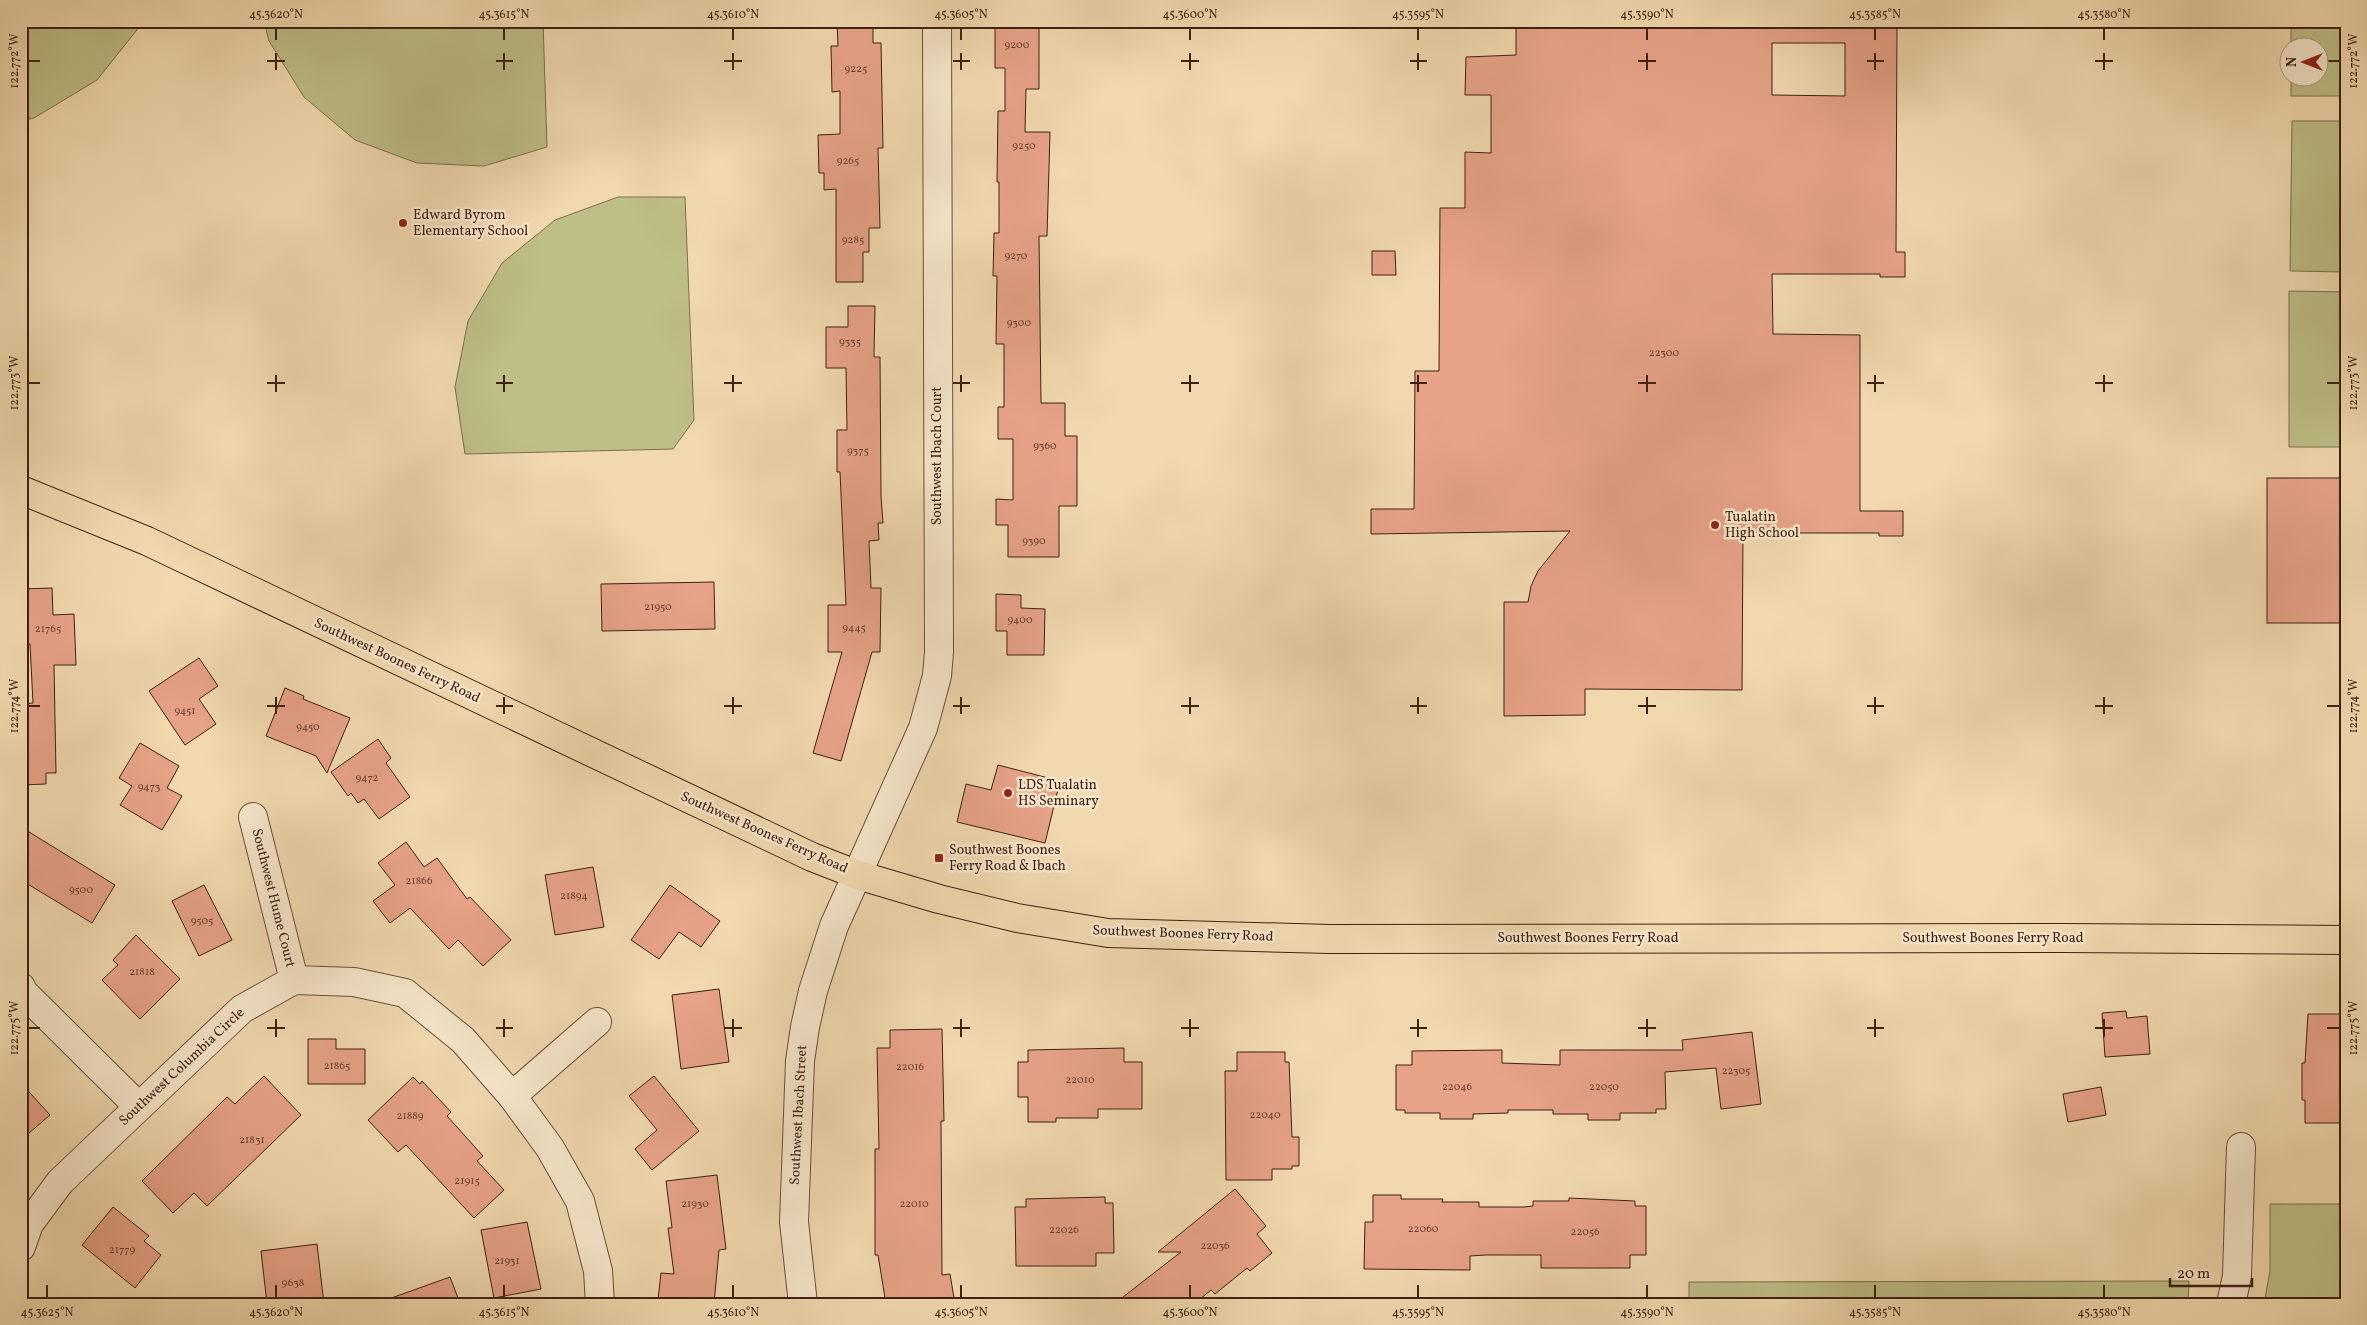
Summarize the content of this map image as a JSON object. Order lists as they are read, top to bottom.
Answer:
{
  "streets": {
    "main road": ["Southwest Boones Ferry Road"],
    "street": [
      "Southwest Ibach Court",
      "Southwest Hume Court",
      "Southwest Columbia Circle",
      "Southwest Ibach Street"
    ]
  },
  "crossings": [
    ["Southwest Ibach Court", "Southwest Boones Ferry Road"],
    ["Southwest Ibach Court", "Southwest Ibach Street"],
    ["Southwest Boones Ferry Road", "Southwest Ibach Street"],
    ["Southwest Hume Court", "Southwest Columbia Circle"]
  ],
  "places": {
    "other": ["Edward Byrom Elementary School", "Tualatin High School", "LDS Tualatin HS Seminary"],
    "transit": ["Southwest Boones Ferry Road & Ibach"]
  },
  "house_numbers": [
    "9200",
    "9225",
    "9250",
    "9265",
    "9285",
    "9270",
    "9300",
    "9335",
    "22300",
    "9360",
    "9375",
    "9390",
    "21950",
    "9400",
    "9445",
    "21765",
    "9451",
    "9450",
    "9472",
    "9473",
    "21866",
    "9500",
    "21894",
    "9505",
    "21818",
    "21865",
    "22016",
    "22305",
    "22010",
    "22046",
    "22050",
    "22040",
    "21889",
    "21831",
    "21915",
    "21930",
    "22010",
    "22060",
    "22026",
    "22056",
    "22036",
    "21779",
    "21931",
    "9638"
  ],
  "scale_bar": "20 m",
  "north": "left",
  "coordinates": [
    "45.3620°N",
    "45.3615°N",
    "45.3610°N",
    "45.3605°N",
    "45.3600°N",
    "45.3595°N",
    "45.3590°N",
    "45.3585°N",
    "45.3580°N",
    "122.772°W",
    "122.773°W",
    "122.774°W",
    "122.775°W",
    "45.3625°N"
  ]
}
